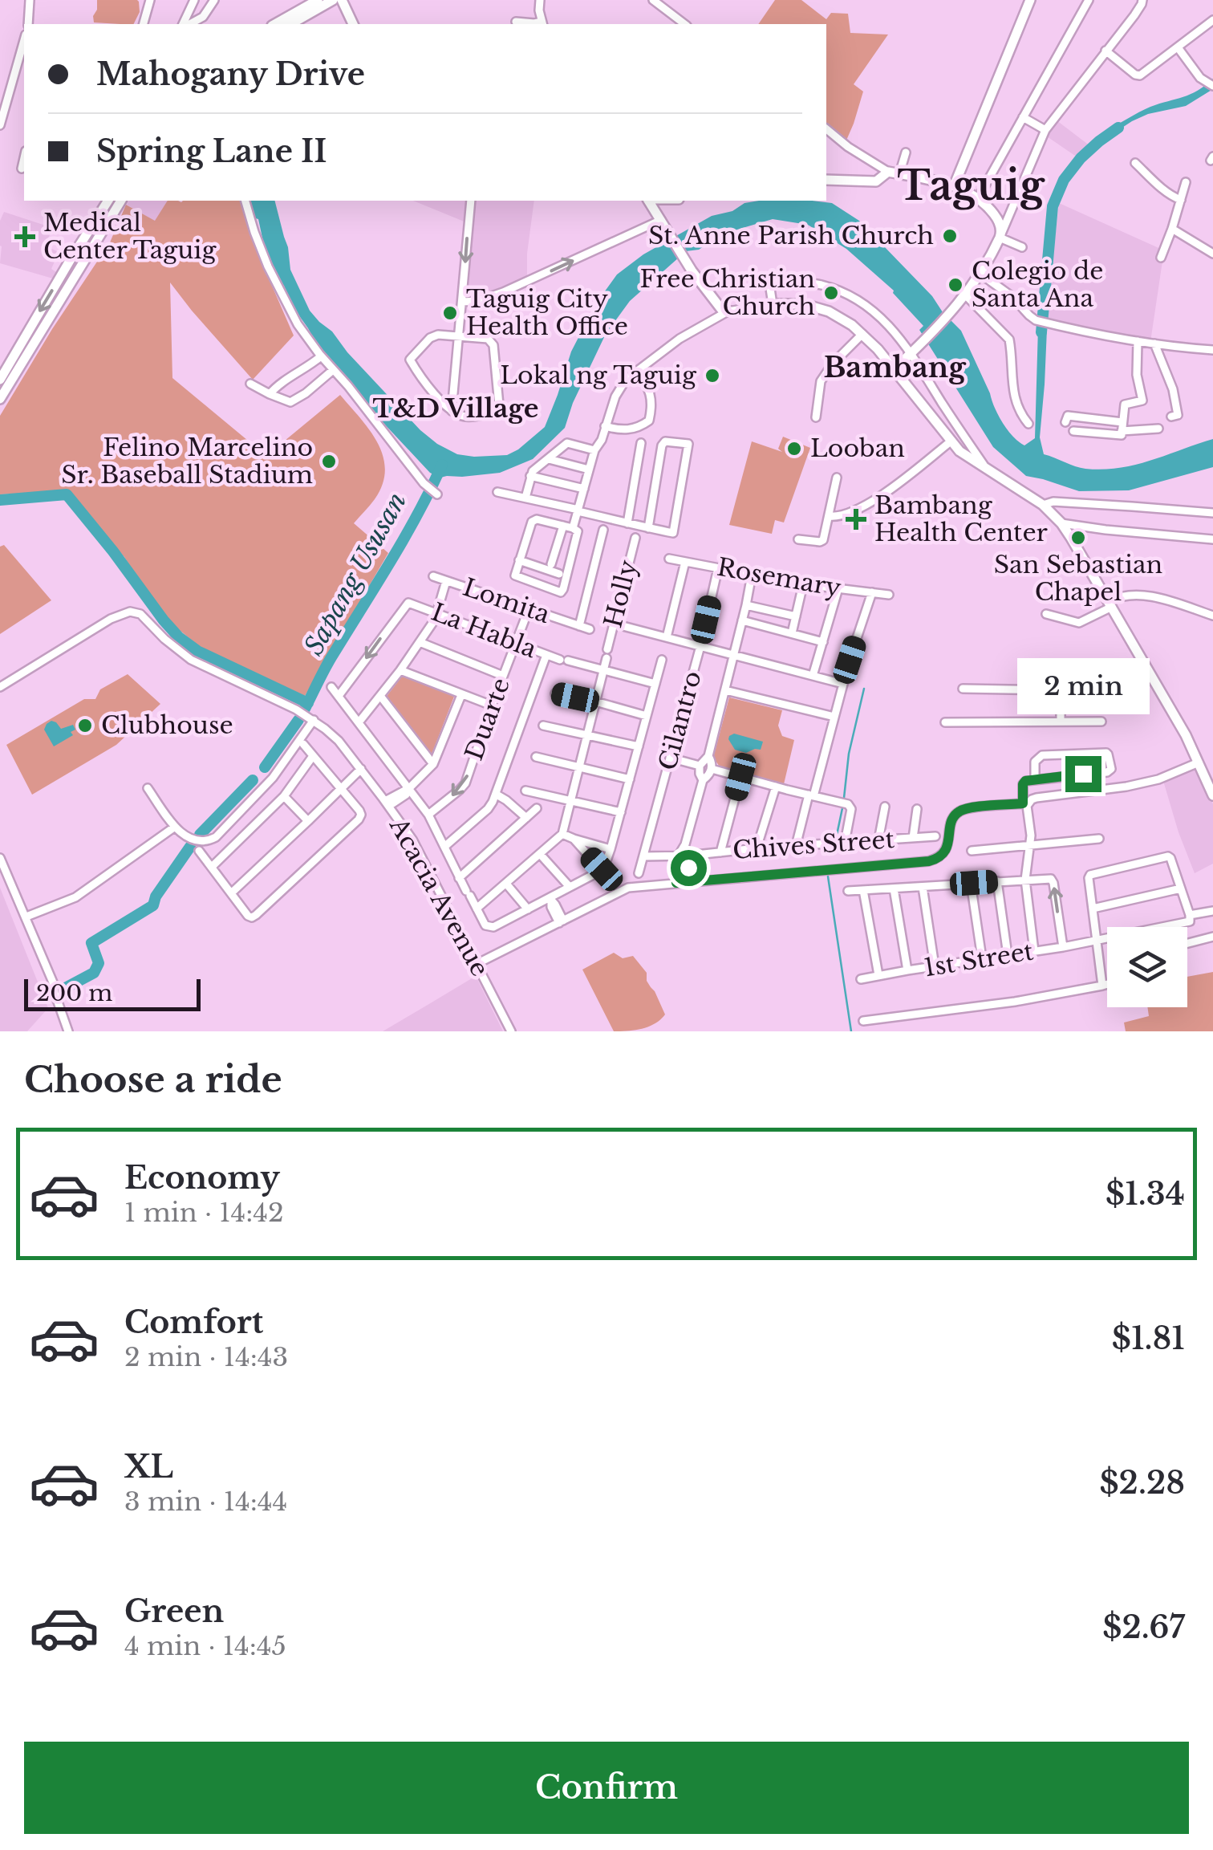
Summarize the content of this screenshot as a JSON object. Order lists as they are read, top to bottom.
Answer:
{
  "streets": {
    "street": [
      "Rosemary",
      "Holly",
      "Lomita",
      "La Habla",
      "Duarte",
      "Cilantro",
      "Chives Street",
      "Acacia Avenue",
      "1st Street"
    ]
  },
  "crossings": [
    ["Rosemary", "Cilantro"],
    ["Holly", "La Habla"],
    ["Lomita", "Duarte"],
    ["La Habla", "Duarte"],
    ["Cilantro", "Chives Street"]
  ],
  "districts": ["Taguig", "Bambang", "T&D Village"],
  "water": ["Sapang Ususan"],
  "places": {
    "other": [
      "St. Anne Parish Church",
      "Colegio de Santa Ana",
      "Free Christian Church",
      "Taguig City Health Office",
      "Lokal ng Taguig",
      "Looban",
      "Felino Marcelino Sr. Baseball Stadium",
      "San Sebastian Chapel",
      "Clubhouse"
    ],
    "health": ["Medical Center Taguig", "Bambang Health Center"]
  },
  "scale_bar": "200 m",
  "page": {
    "banner": ["Mahogany Drive", "Spring Lane II"],
    "bubble": "2 min",
    "scale": "200 m",
    "heading": "Choose a ride",
    "list": [
      {
        "name": "Economy",
        "note": "1 min · 14:42",
        "value": "$1.34"
      },
      {
        "name": "Comfort",
        "note": "2 min · 14:43",
        "value": "$1.81"
      },
      {
        "name": "XL",
        "note": "3 min · 14:44",
        "value": "$2.28"
      },
      {
        "name": "Green",
        "note": "4 min · 14:45",
        "value": "$2.67"
      }
    ],
    "buttons": "Confirm"
  }
}
